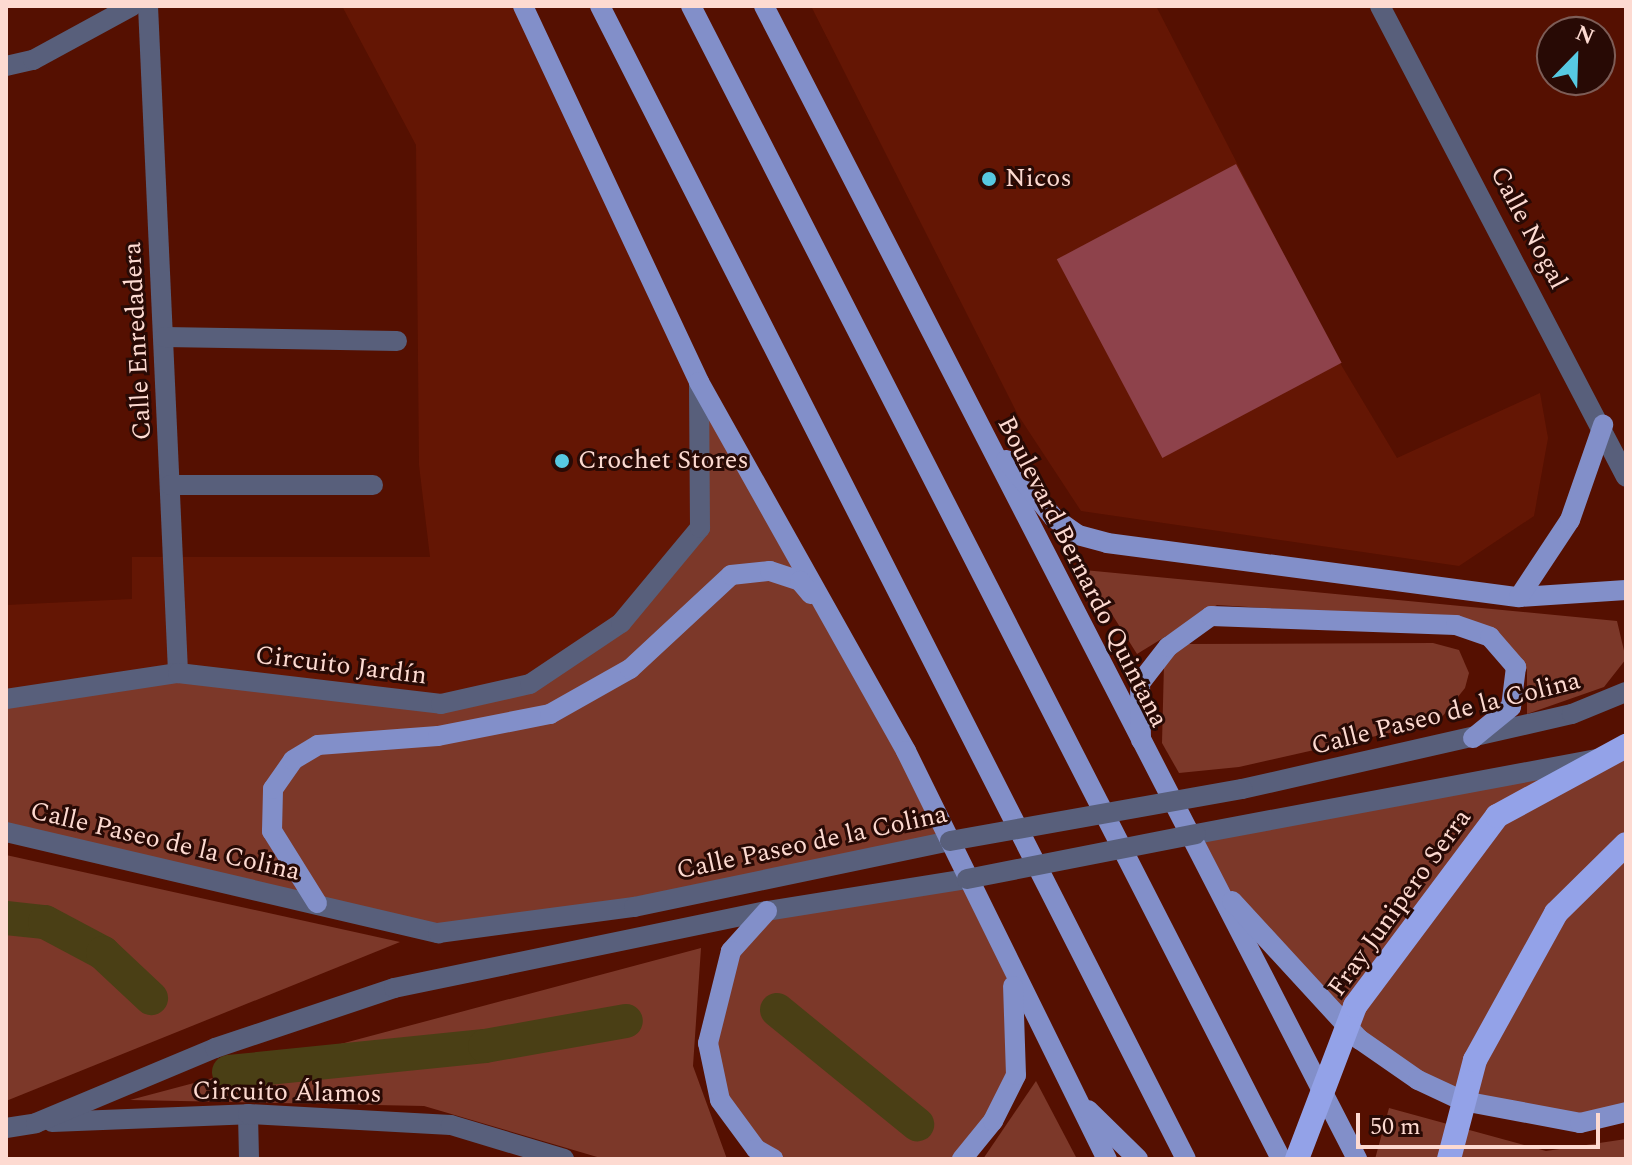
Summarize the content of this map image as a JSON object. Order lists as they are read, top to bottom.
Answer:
{
  "streets": {
    "highway": ["Fray Junipero Serra"],
    "main road": ["Boulevard Bernardo Quintana"],
    "street": [
      "Calle Nogal",
      "Calle Enredadera",
      "Circuito Jardín",
      "Calle Paseo de la Colina",
      "Circuito Álamos"
    ]
  },
  "crossings": [
    ["Calle Enredadera", "Circuito Jardín"]
  ],
  "places": ["Nicos", "Crochet Stores"],
  "scale_bar": "50 m",
  "north": "top right"
}
